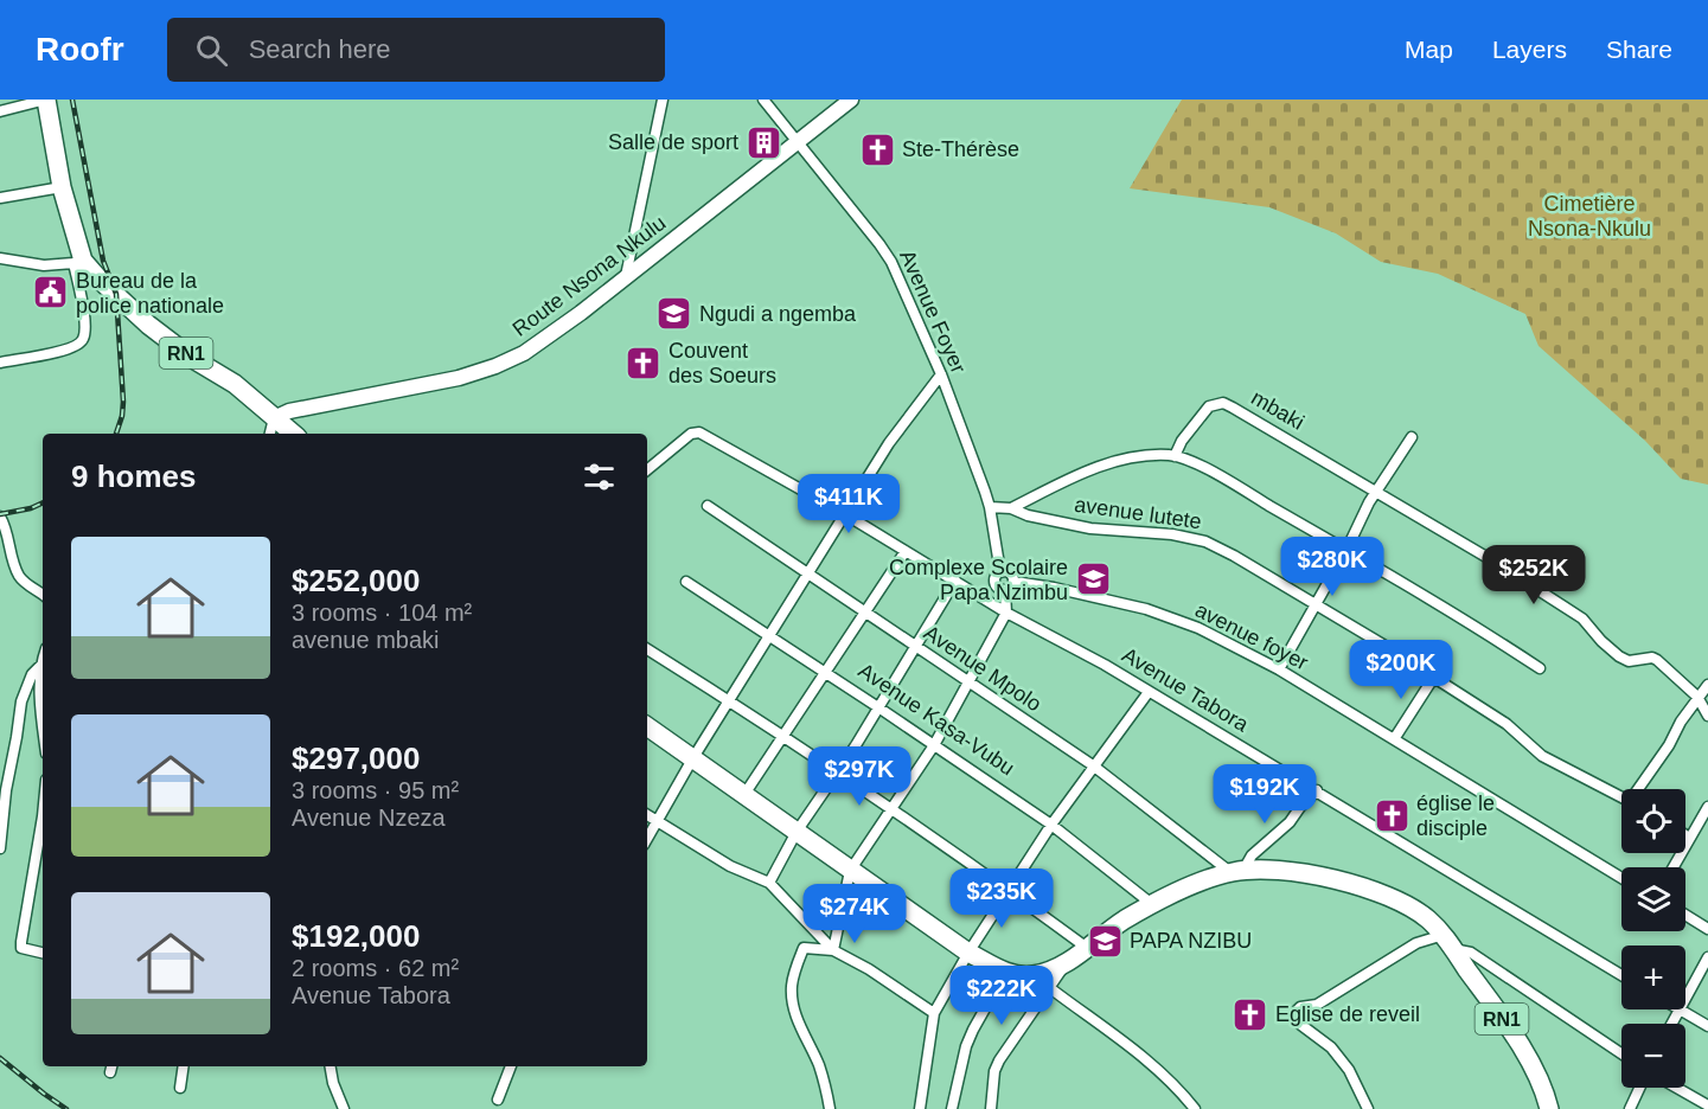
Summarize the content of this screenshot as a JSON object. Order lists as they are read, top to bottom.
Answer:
{
  "streets": {
    "highway": ["RN1"],
    "street": [
      "Route Nsona Nkulu",
      "Avenue Foyer",
      "mbaki",
      "avenue lutete",
      "avenue foyer",
      "Avenue Mpolo",
      "Avenue Tabora",
      "Avenue Kasa-Vubu"
    ]
  },
  "crossings": [
    ["Route Nsona Nkulu", "Avenue Foyer"],
    ["Route Nsona Nkulu", "RN1"],
    ["Avenue Foyer", "avenue lutete"],
    ["Avenue Foyer", "avenue foyer"],
    ["RN1", "Avenue Mpolo"],
    ["RN1", "Avenue Kasa-Vubu"]
  ],
  "parks": ["Cimetière Nsona-Nkulu"],
  "places": {
    "building": ["Salle de sport"],
    "church": [
      "Ste-Thérèse",
      "Couvent des Soeurs",
      "église le disciple",
      "Eglise de reveil"
    ],
    "public building": ["Bureau de la police nationale"],
    "school or university": ["Ngudi a ngemba", "Complexe Scolaire Papa Nzimbu", "PAPA NZIBU"]
  },
  "page": {
    "header": "Roofr",
    "search": "Search here",
    "nav": ["Map", "Layers", "Share"],
    "heading": "9 homes",
    "price": [
      "$411K",
      "$280K",
      "$252K",
      "$200K",
      "$297K",
      "$192K",
      "$235K",
      "$274K",
      "$222K"
    ],
    "list": [
      {
        "name": "$252,000",
        "note": "3 rooms · 104 m² · avenue mbaki"
      },
      {
        "name": "$297,000",
        "note": "3 rooms · 95 m² · Avenue Nzeza"
      },
      {
        "name": "$192,000",
        "note": "2 rooms · 62 m² · Avenue Tabora"
      }
    ],
    "map_buttons": ["+", "−"]
  }
}
